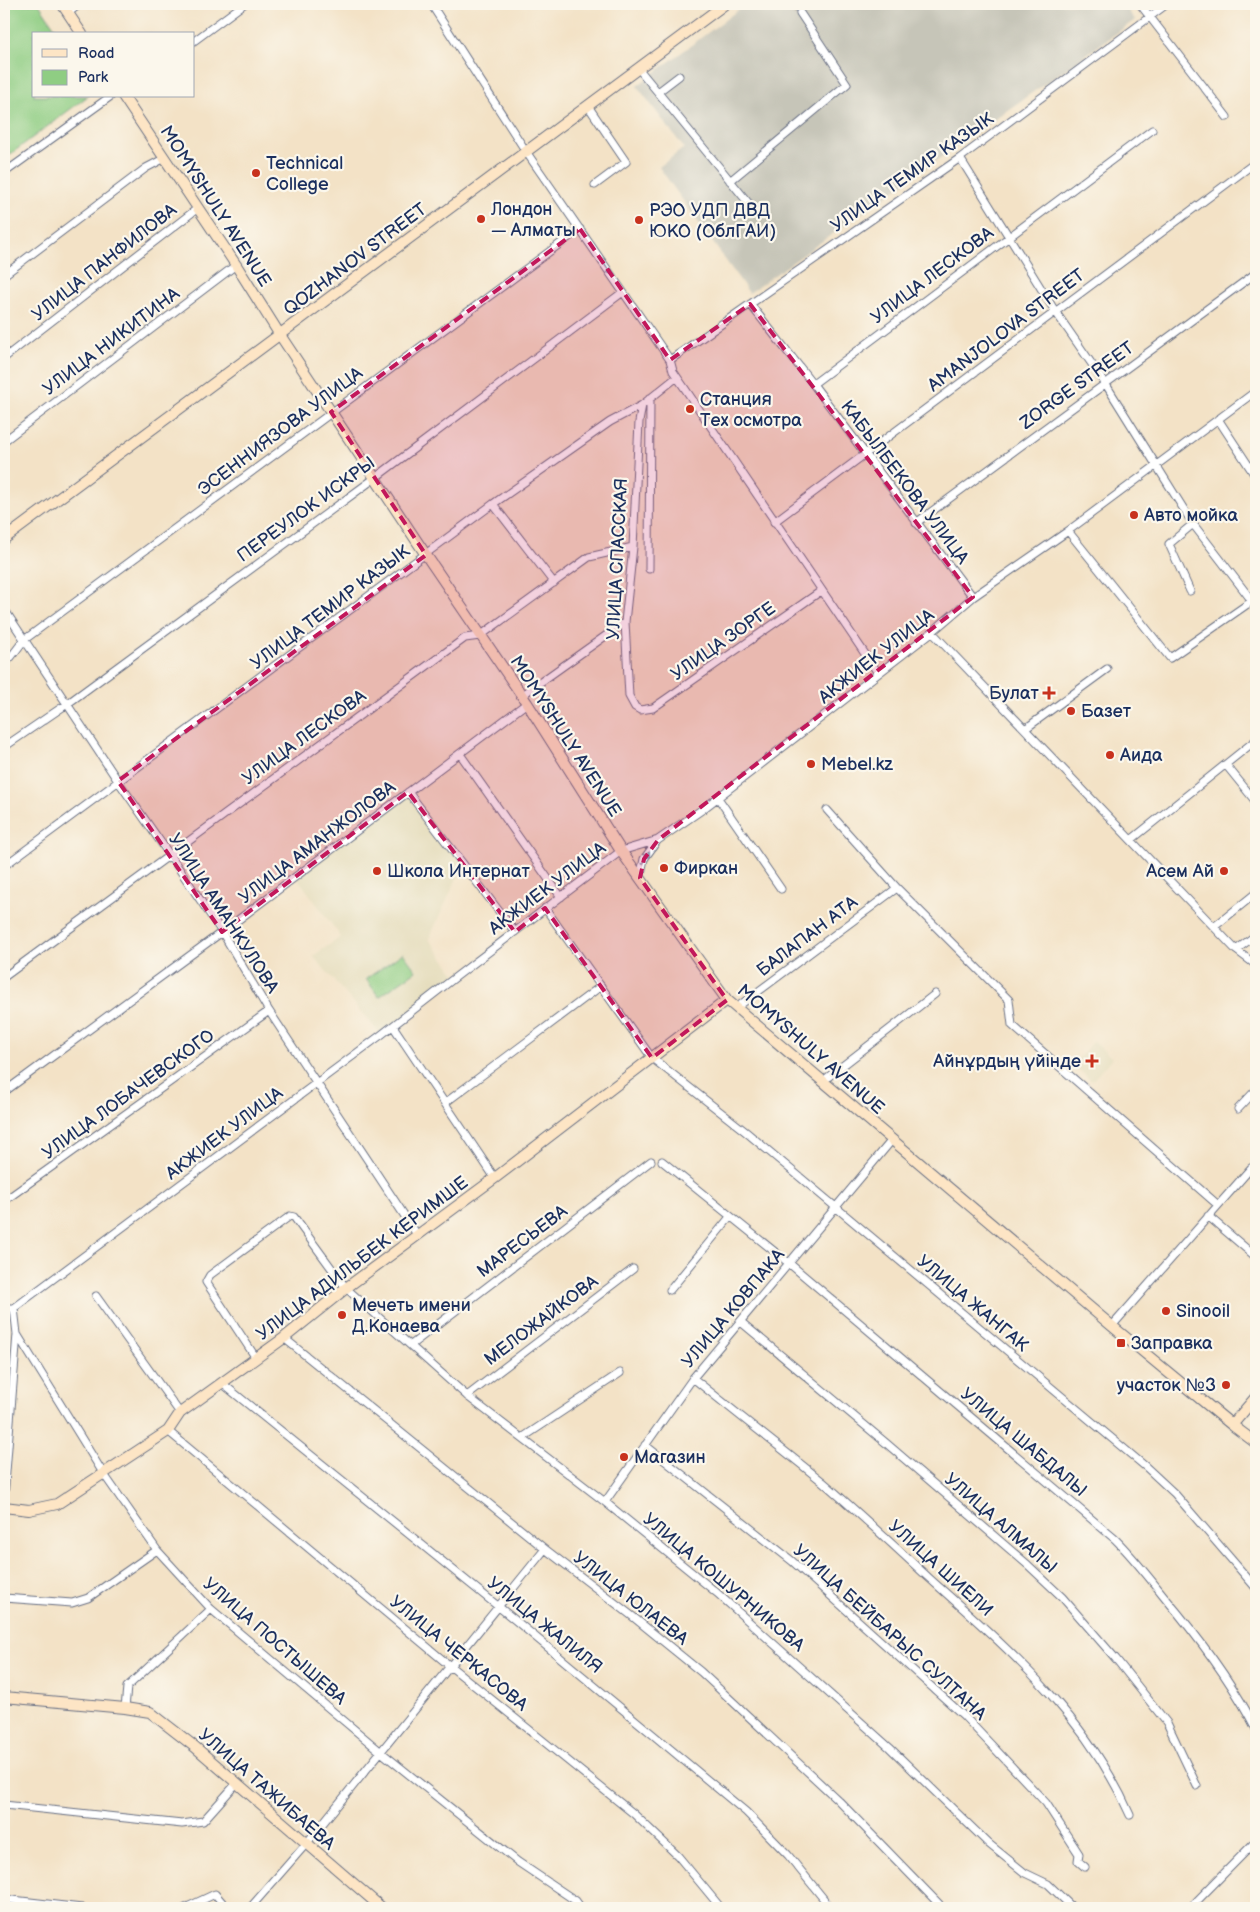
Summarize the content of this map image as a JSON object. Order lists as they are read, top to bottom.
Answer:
{
  "streets": {
    "main road": [
      "MOMYSHULY AVENUE",
      "QOZHANOV STREET",
      "УЛИЦА АДИЛЬБЕК КЕРИМШЕ",
      "УЛИЦА ТАЖИБАЕВА"
    ],
    "street": [
      "УЛИЦА ТЕМИР КАЗЫК",
      "УЛИЦА ПАНФИЛОВА",
      "УЛИЦА ЛЕСКОВА",
      "AMANJOLOVA STREET",
      "УЛИЦА НИКИТИНА",
      "ZORGE STREET",
      "ЭСЕННИЯЗОВА УЛИЦА",
      "КАБЫЛБЕКОВА УЛИЦА",
      "ПЕРЕУЛОК ИСКРЫ",
      "УЛИЦА СПАССКАЯ",
      "УЛИЦА ЗОРГЕ",
      "АКЖИЕК УЛИЦА",
      "УЛИЦА АМАНЖОЛОВА",
      "УЛИЦА АМАНКУЛОВА",
      "БАЛАПАН АТА",
      "УЛИЦА ЛОБАЧЕВСКОГО",
      "МАРЕСЬЕВА",
      "УЛИЦА ЖАНГАК",
      "УЛИЦА КОВПАКА",
      "МЕЛОЖАЙКОВА",
      "УЛИЦА ШАБДАЛЫ",
      "УЛИЦА АЛМАЛЫ",
      "УЛИЦА ШИЕЛИ",
      "УЛИЦА КОШУРНИКОВА",
      "УЛИЦА ЮЛАЕВА",
      "УЛИЦА ЖАЛИЛЯ",
      "УЛИЦА БЕЙБАРЫС СУЛТАНА",
      "УЛИЦА ПОСТЫШЕВА",
      "УЛИЦА ЧЕРКАСОВА"
    ]
  },
  "crossings": [
    ["УЛИЦА ТЕМИР КАЗЫК", "MOMYSHULY AVENUE"],
    ["УЛИЦА ТЕМИР КАЗЫК", "УЛИЦА СПАССКАЯ"],
    ["УЛИЦА ТЕМИР КАЗЫК", "УЛИЦА АМАНКУЛОВА"],
    ["MOMYSHULY AVENUE", "QOZHANOV STREET"],
    ["MOMYSHULY AVENUE", "УЛИЦА ПАНФИЛОВА"],
    ["MOMYSHULY AVENUE", "УЛИЦА ЛЕСКОВА"],
    ["MOMYSHULY AVENUE", "УЛИЦА НИКИТИНА"],
    ["MOMYSHULY AVENUE", "ЭСЕННИЯЗОВА УЛИЦА"],
    ["MOMYSHULY AVENUE", "ПЕРЕУЛОК ИСКРЫ"],
    ["MOMYSHULY AVENUE", "АКЖИЕК УЛИЦА"],
    ["MOMYSHULY AVENUE", "УЛИЦА АМАНЖОЛОВА"],
    ["MOMYSHULY AVENUE", "БАЛАПАН АТА"],
    ["MOMYSHULY AVENUE", "УЛИЦА АДИЛЬБЕК КЕРИМШЕ"],
    ["MOMYSHULY AVENUE", "УЛИЦА КОВПАКА"],
    ["УЛИЦА ЛЕСКОВА", "КАБЫЛБЕКОВА УЛИЦА"],
    ["УЛИЦА ЛЕСКОВА", "УЛИЦА СПАССКАЯ"],
    ["УЛИЦА ЛЕСКОВА", "УЛИЦА АМАНКУЛОВА"],
    ["AMANJOLOVA STREET", "КАБЫЛБЕКОВА УЛИЦА"],
    ["ZORGE STREET", "КАБЫЛБЕКОВА УЛИЦА"],
    ["ЭСЕННИЯЗОВА УЛИЦА", "УЛИЦА АМАНКУЛОВА"],
    ["КАБЫЛБЕКОВА УЛИЦА", "АКЖИЕК УЛИЦА"],
    ["ПЕРЕУЛОК ИСКРЫ", "УЛИЦА АМАНКУЛОВА"],
    ["УЛИЦА СПАССКАЯ", "УЛИЦА ЗОРГЕ"],
    ["УЛИЦА СПАССКАЯ", "УЛИЦА АМАНЖОЛОВА"],
    ["АКЖИЕК УЛИЦА", "УЛИЦА АМАНКУЛОВА"],
    ["АКЖИЕК УЛИЦА", "УЛИЦА ЖАНГАК"],
    ["УЛИЦА АМАНЖОЛОВА", "УЛИЦА АМАНКУЛОВА"],
    ["УЛИЦА АМАНКУЛОВА", "УЛИЦА ЛОБАЧЕВСКОГО"],
    ["УЛИЦА АМАНКУЛОВА", "УЛИЦА АДИЛЬБЕК КЕРИМШЕ"],
    ["МАРЕСЬЕВА", "УЛИЦА КОШУРНИКОВА"],
    ["УЛИЦА АДИЛЬБЕК КЕРИМШЕ", "УЛИЦА ЖАНГАК"],
    ["УЛИЦА АДИЛЬБЕК КЕРИМШЕ", "УЛИЦА КОШУРНИКОВА"],
    ["УЛИЦА АДИЛЬБЕК КЕРИМШЕ", "УЛИЦА ЮЛАЕВА"],
    ["УЛИЦА АДИЛЬБЕК КЕРИМШЕ", "УЛИЦА ЖАЛИЛЯ"],
    ["УЛИЦА АДИЛЬБЕК КЕРИМШЕ", "УЛИЦА ПОСТЫШЕВА"],
    ["УЛИЦА АДИЛЬБЕК КЕРИМШЕ", "УЛИЦА ЧЕРКАСОВА"],
    ["УЛИЦА ЖАНГАК", "УЛИЦА КОВПАКА"],
    ["УЛИЦА КОВПАКА", "УЛИЦА ШАБДАЛЫ"],
    ["УЛИЦА КОВПАКА", "УЛИЦА АЛМАЛЫ"],
    ["УЛИЦА КОВПАКА", "УЛИЦА ШИЕЛИ"],
    ["УЛИЦА КОВПАКА", "УЛИЦА КОШУРНИКОВА"],
    ["УЛИЦА КОВПАКА", "УЛИЦА БЕЙБАРЫС СУЛТАНА"],
    ["МЕЛОЖАЙКОВА", "УЛИЦА КОШУРНИКОВА"]
  ],
  "places": {
    "other": [
      "Technical College",
      "Лондон — Алматы",
      "РЭО УДП ДВД ЮКО (ОблГАИ)",
      "Станция Тех осмотра",
      "Авто мойка",
      "Базет",
      "Аида",
      "Mebel.kz",
      "Фиркан",
      "Школа Интернат",
      "Асем Ай",
      "Sinooil",
      "Мечеть имени Д.Конаева",
      "участок №3",
      "Магазин"
    ],
    "health": ["Булат", "Айнұрдың үйінде"],
    "transit": ["Заправка"]
  },
  "legend": ["Road", "Park"]
}
